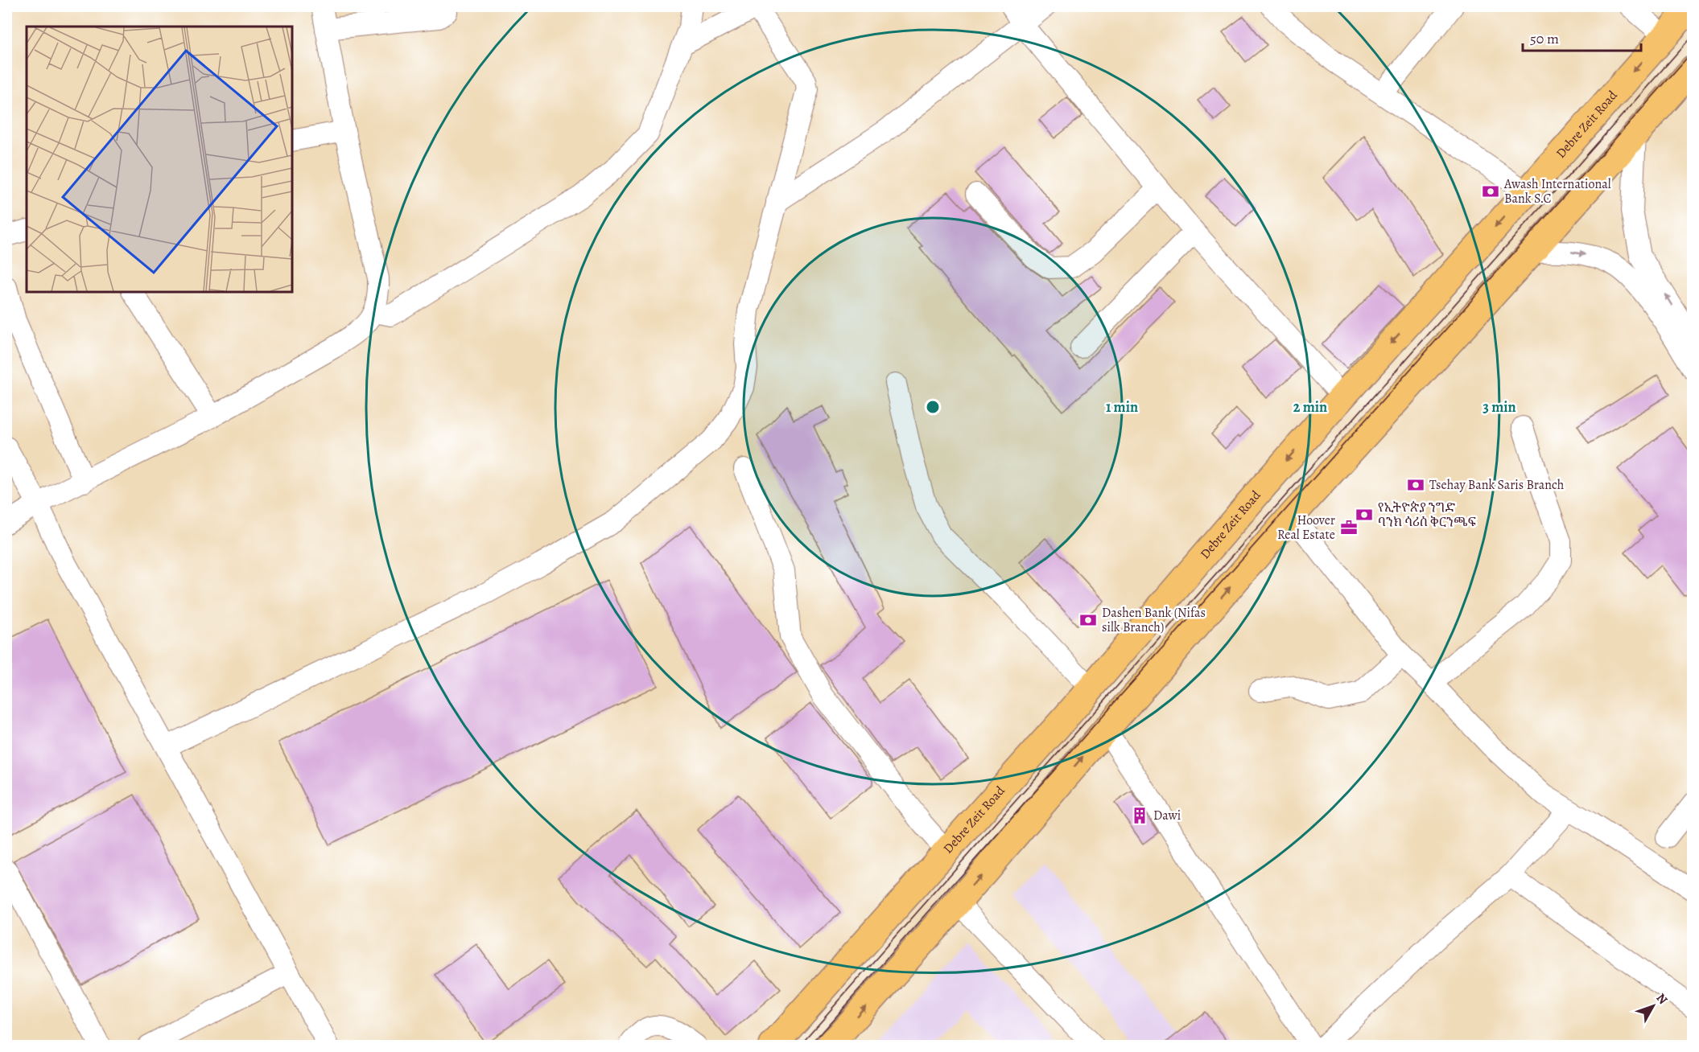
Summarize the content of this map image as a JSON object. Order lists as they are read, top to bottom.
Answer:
{
  "streets": {
    "main road": ["Debre Zeit Road"]
  },
  "places": {
    "bank": [
      "Awash International Bank S.C",
      "Tsehay Bank Saris Branch",
      "የኢትዮጵያ ንግድ ባንክ ሳሪስ ቅርንጫፍ",
      "Dashen Bank (Nifas silk Branch)"
    ],
    "office": ["Hoover Real Estate"],
    "building": ["Dawi"]
  },
  "scale_bar": "50 m",
  "north": "top right",
  "rings": ["1 min", "2 min", "3 min"]
}
